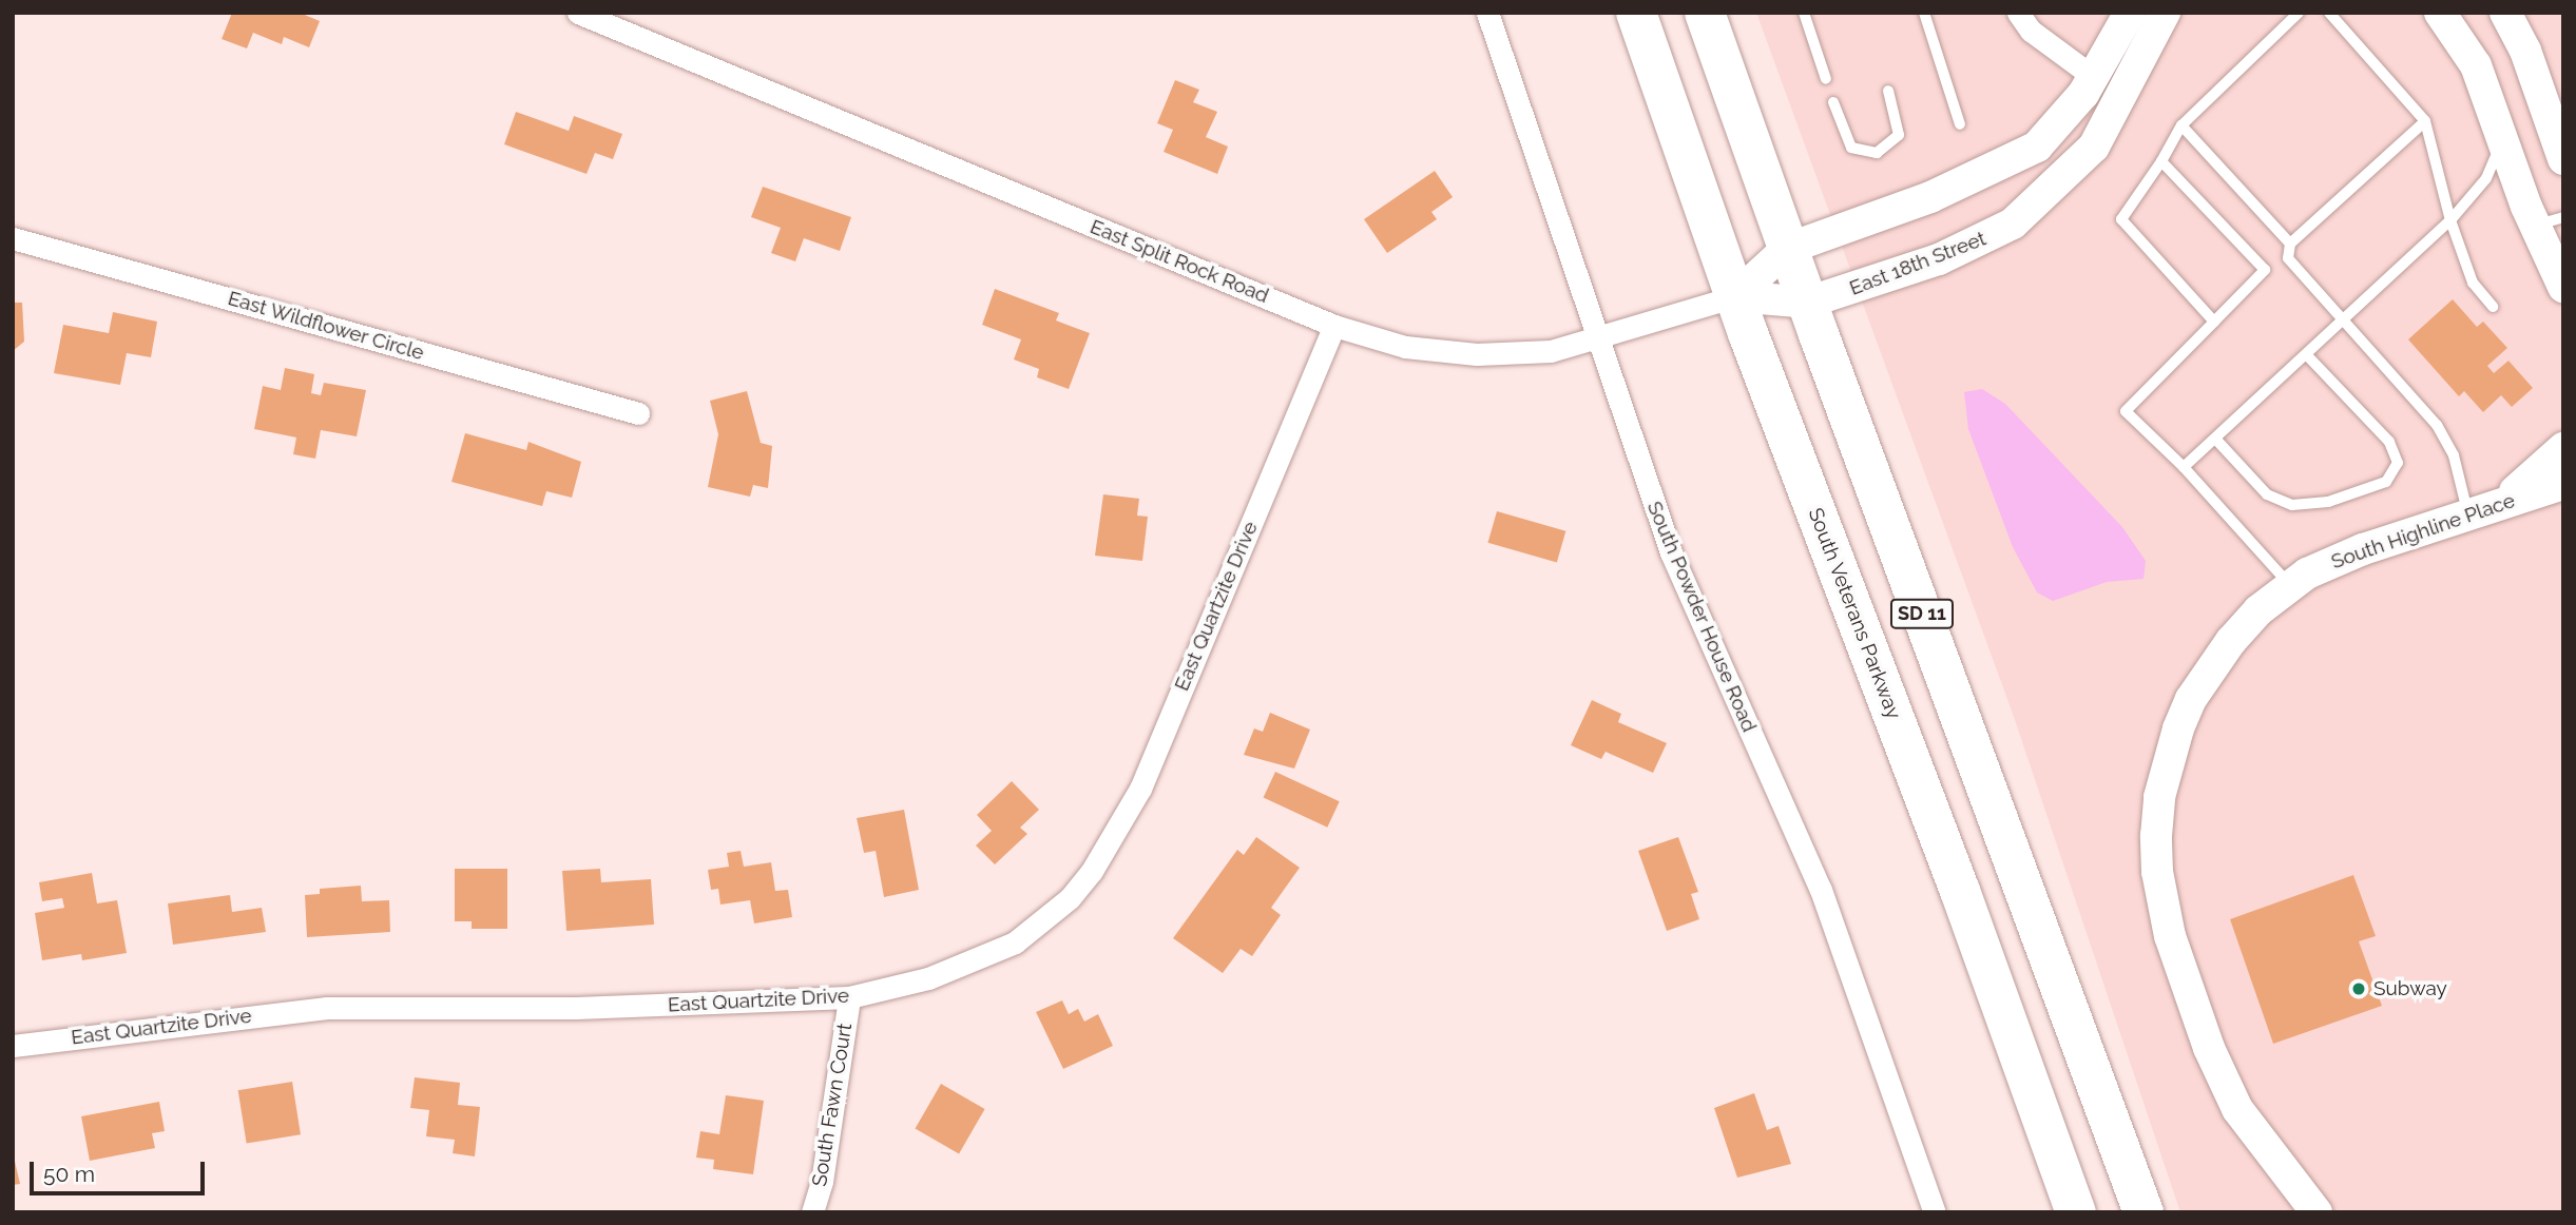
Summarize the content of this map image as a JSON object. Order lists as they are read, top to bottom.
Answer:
{
  "streets": {
    "highway": ["South Veterans Parkway", "SD 11"],
    "street": [
      "East Split Rock Road",
      "East 18th Street",
      "East Wildflower Circle",
      "South Highline Place",
      "East Quartzite Drive",
      "South Powder House Road",
      "South Fawn Court"
    ]
  },
  "crossings": [
    ["East Split Rock Road", "East 18th Street"],
    ["East Split Rock Road", "East Quartzite Drive"],
    ["East Split Rock Road", "South Veterans Parkway"],
    ["East Split Rock Road", "SD 11"],
    ["East Split Rock Road", "South Powder House Road"],
    ["East 18th Street", "South Veterans Parkway"],
    ["East 18th Street", "SD 11"],
    ["East Quartzite Drive", "South Fawn Court"]
  ],
  "places": ["Subway"],
  "scale_bar": "50 m"
}
